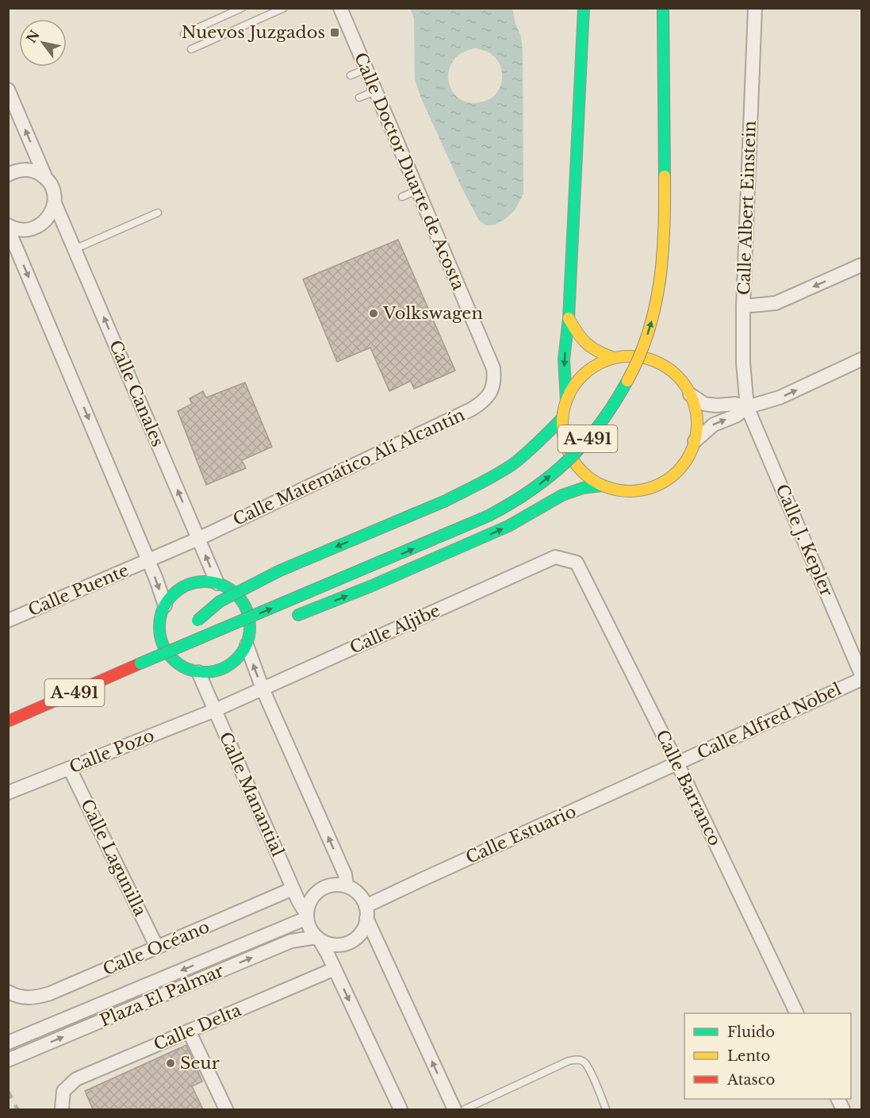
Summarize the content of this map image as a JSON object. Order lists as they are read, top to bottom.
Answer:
{
  "streets": {
    "main road": ["A-491"],
    "street": [
      "Calle Doctor Duarte de Acosta",
      "Calle Albert Einstein",
      "Calle Canales",
      "Calle Matemático Alí Alcantín",
      "Calle J. Kepler",
      "Calle Puente",
      "Calle Aljibe",
      "Calle Alfred Nobel",
      "Calle Pozo",
      "Calle Barranco",
      "Calle Manantial",
      "Calle Estuario",
      "Calle Lagunilla",
      "Calle Océano",
      "Plaza El Palmar",
      "Calle Delta"
    ]
  },
  "crossings": [
    ["Calle Doctor Duarte de Acosta", "Calle Matemático Alí Alcantín"],
    ["Calle Albert Einstein", "Calle J. Kepler"],
    ["Calle Canales", "Calle Matemático Alí Alcantín"],
    ["Calle Canales", "Calle Manantial"],
    ["Calle Matemático Alí Alcantín", "Calle Puente"],
    ["Calle Aljibe", "Calle Pozo"],
    ["Calle Aljibe", "Calle Barranco"],
    ["Calle Aljibe", "Calle Manantial"],
    ["Calle Alfred Nobel", "Calle Barranco"],
    ["Calle Alfred Nobel", "Calle Estuario"],
    ["Calle Pozo", "Calle Manantial"],
    ["Calle Pozo", "Calle Lagunilla"],
    ["Calle Barranco", "Calle Estuario"],
    ["Calle Manantial", "Calle Estuario"],
    ["Calle Manantial", "Calle Océano"],
    ["Calle Manantial", "Plaza El Palmar"],
    ["Calle Estuario", "Plaza El Palmar"],
    ["Calle Lagunilla", "Calle Océano"]
  ],
  "places": {
    "transit": ["Nuevos Juzgados"],
    "other": ["Volkswagen", "Seur"]
  },
  "legend": ["Fluido", "Lento", "Atasco"],
  "north": "top left"
}
